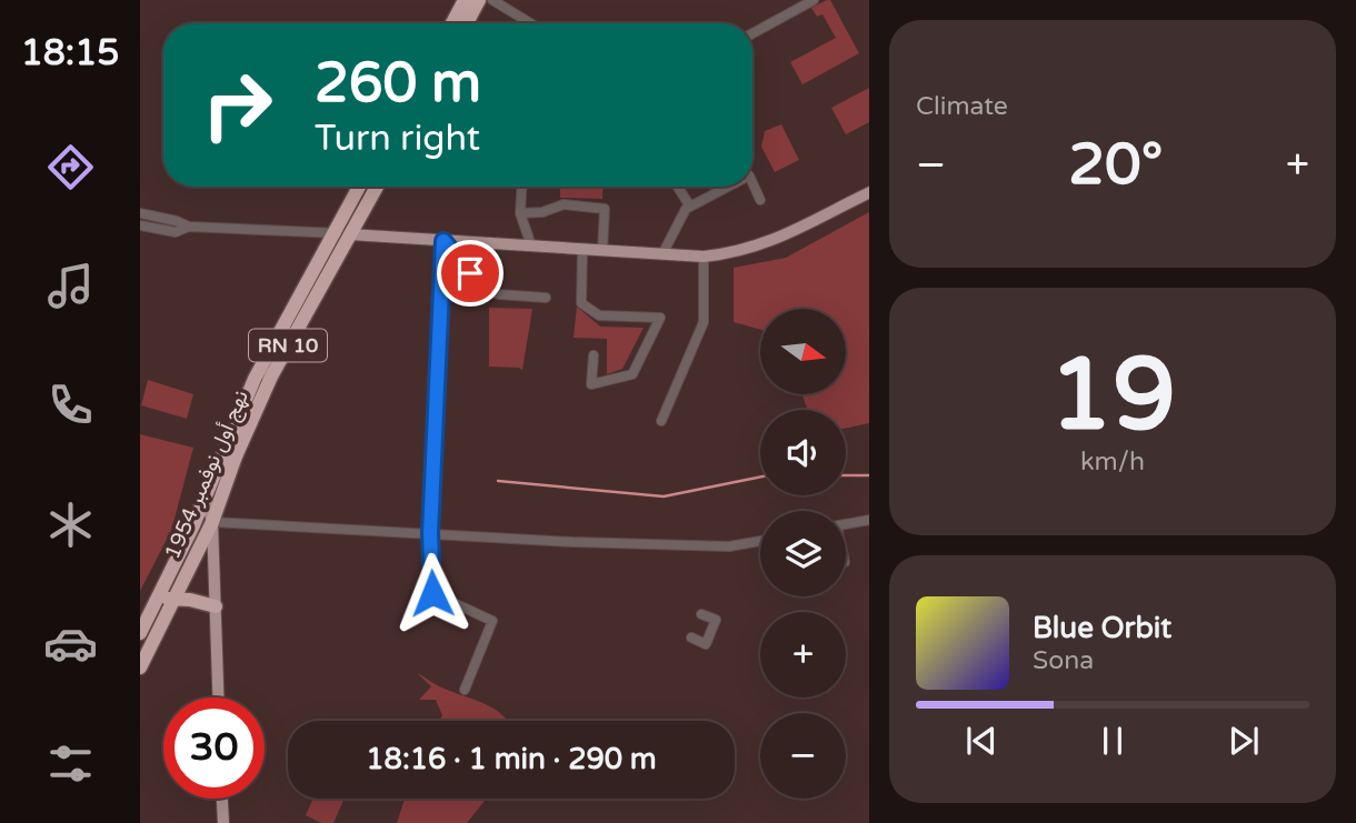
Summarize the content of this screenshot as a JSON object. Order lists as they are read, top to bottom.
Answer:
{
  "streets": {
    "highway": ["RN 10", "نهج أول نوفمبر 1954"]
  },
  "north": "right",
  "page": {
    "tabs": "18:15",
    "tile": [
      "Climate",
      ["19", "km/h"]
    ],
    "turn": ["260 m", "Turn right"],
    "heat": ["−", "20°", "+"],
    "map_buttons": ["+", "−"],
    "song": ["Blue Orbit", "Sona"],
    "limit": "30",
    "trip": "18:16 · 1 min · 290 m"
  }
}
